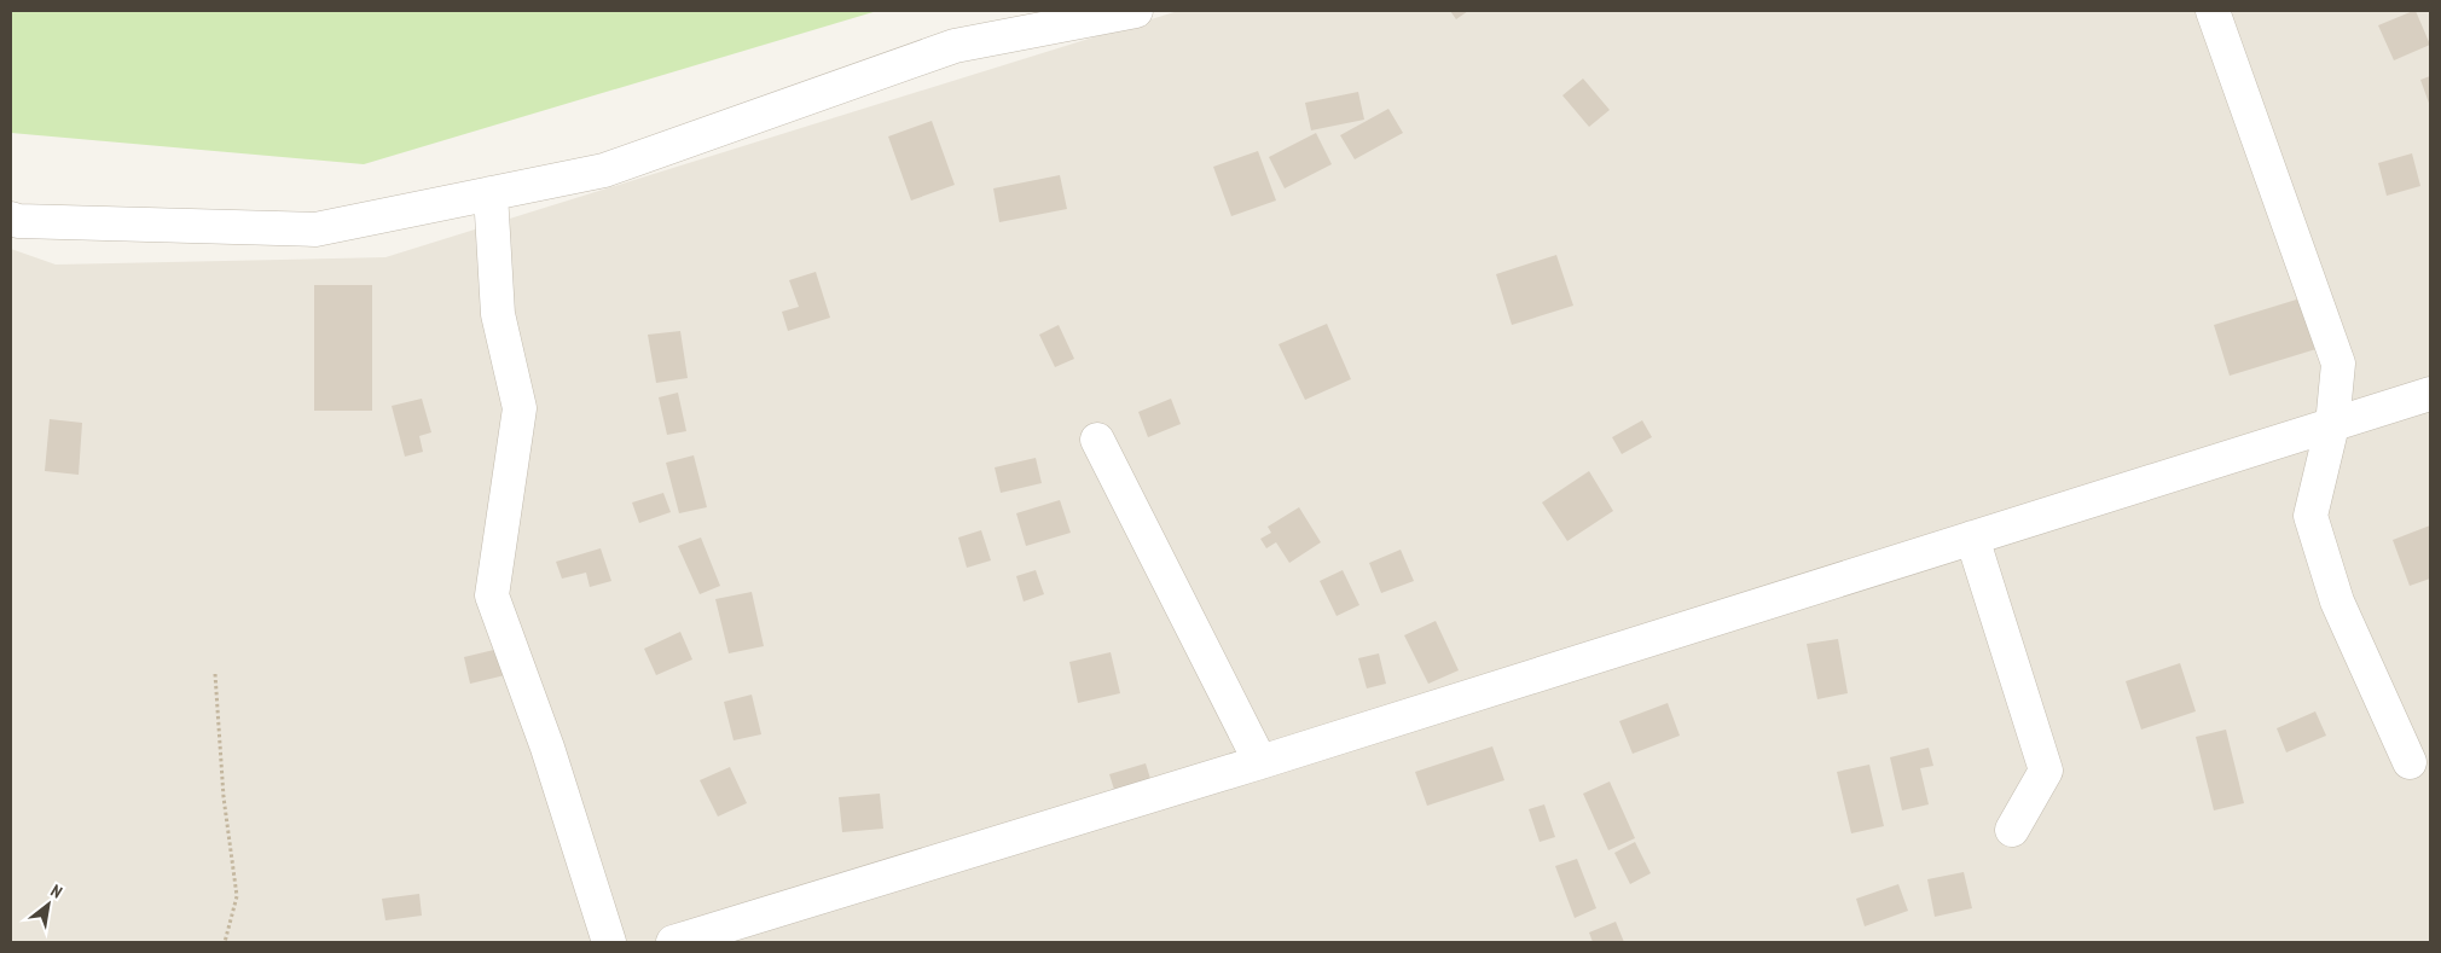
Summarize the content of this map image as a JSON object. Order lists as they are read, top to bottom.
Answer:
{
  "north": "top right"
}
